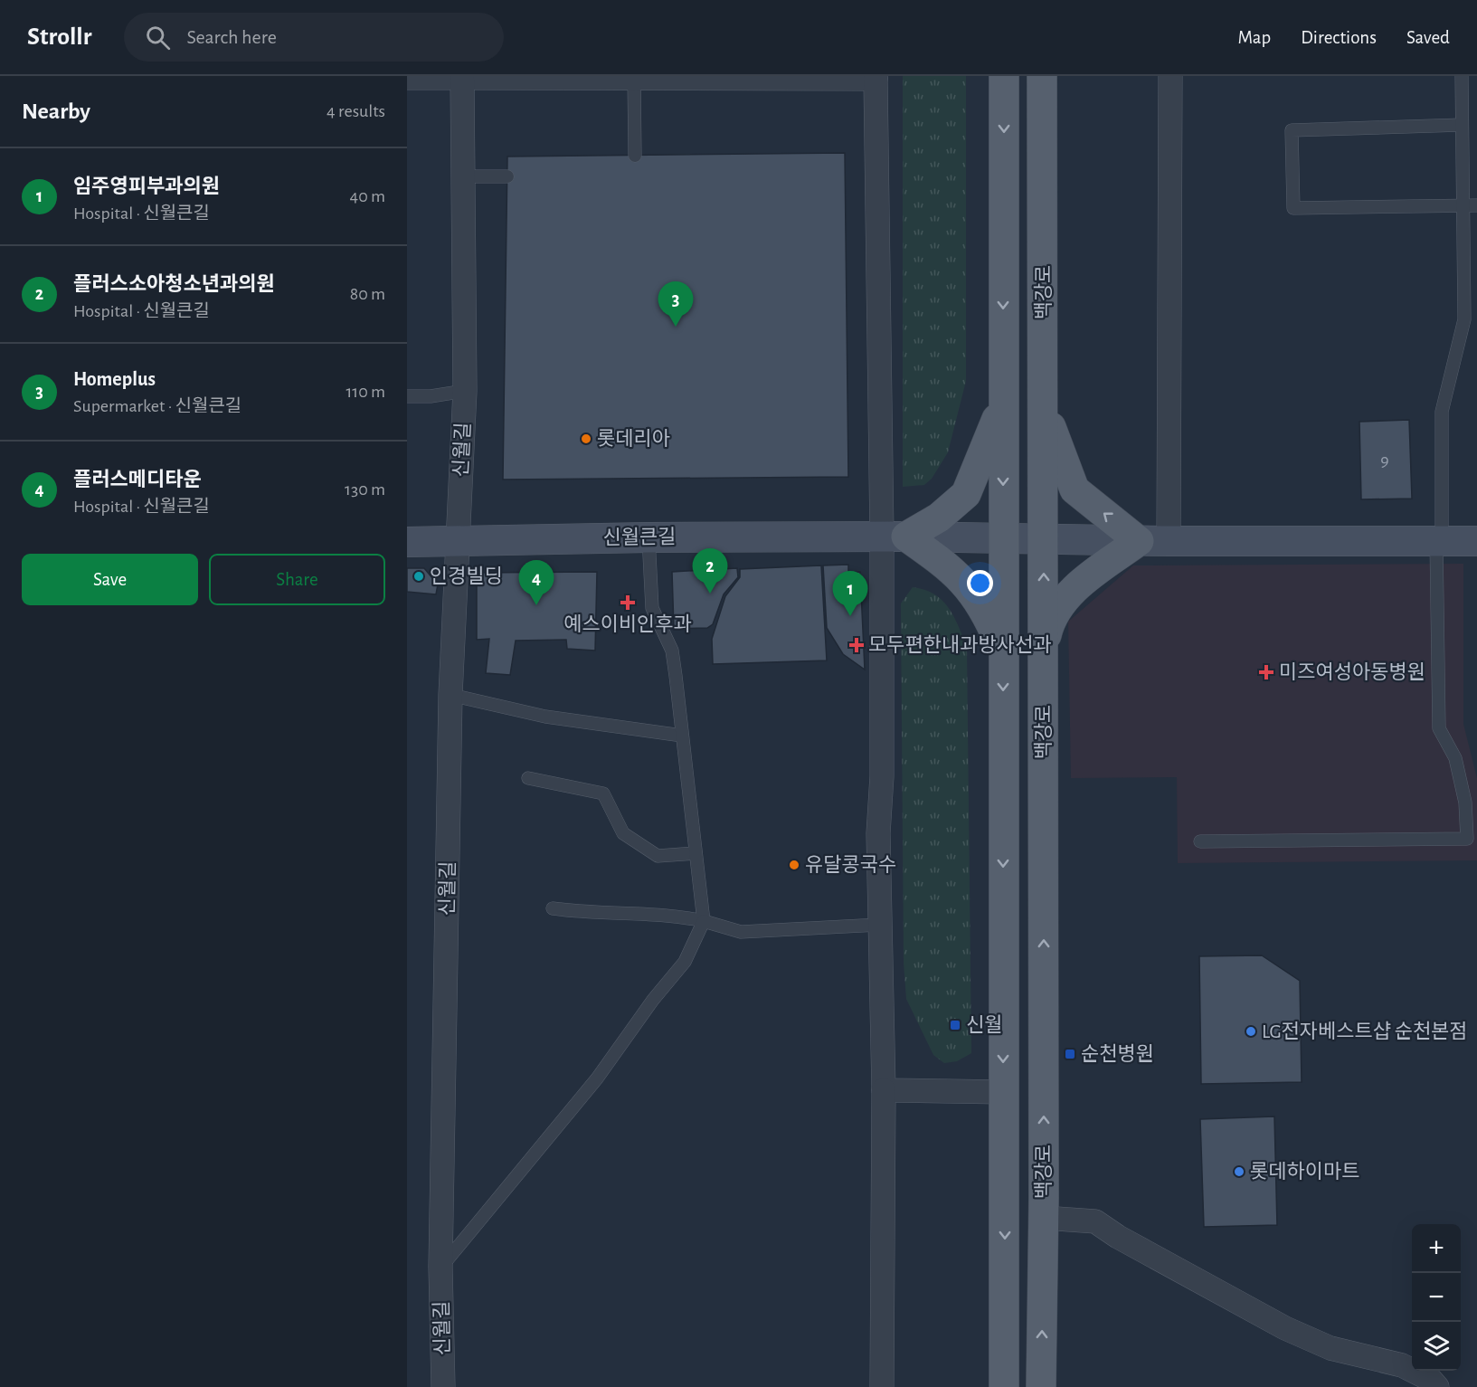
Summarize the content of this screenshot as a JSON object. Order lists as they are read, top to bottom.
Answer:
{
  "streets": {
    "main road": ["백강로"],
    "street": ["신월길", "신월큰길"]
  },
  "crossings": [
    ["백강로", "신월큰길"],
    ["신월길", "신월큰길"]
  ],
  "places": {
    "other": [
      "롯데리아",
      "인경빌딩",
      "유달콩국수",
      "LG전자베스트샵 순천본점",
      "롯데하이마트"
    ],
    "health": ["예스이비인후과", "모두편한내과방사선과", "미즈여성아동병원"],
    "transit": ["신월", "순천병원"]
  },
  "house_numbers": ["9"],
  "page": {
    "header": "Strollr",
    "search": "Search here",
    "nav": ["Map", "Directions", "Saved"],
    "heading": ["Nearby", "4 results"],
    "list": [
      {
        "mark": "1",
        "name": "임주영피부과의원",
        "note": "Hospital · 신월큰길",
        "value": "40 m"
      },
      {
        "mark": "2",
        "name": "플러스소아청소년과의원",
        "note": "Hospital · 신월큰길",
        "value": "80 m"
      },
      {
        "mark": "3",
        "name": "Homeplus",
        "note": "Supermarket · 신월큰길",
        "value": "110 m"
      },
      {
        "mark": "4",
        "name": "플러스메디타운",
        "note": "Hospital · 신월큰길",
        "value": "130 m"
      }
    ],
    "pins": [
      "3",
      "2",
      "4",
      "1"
    ],
    "buttons": ["Save", "Share"],
    "map_buttons": ["+", "−"]
  }
}
